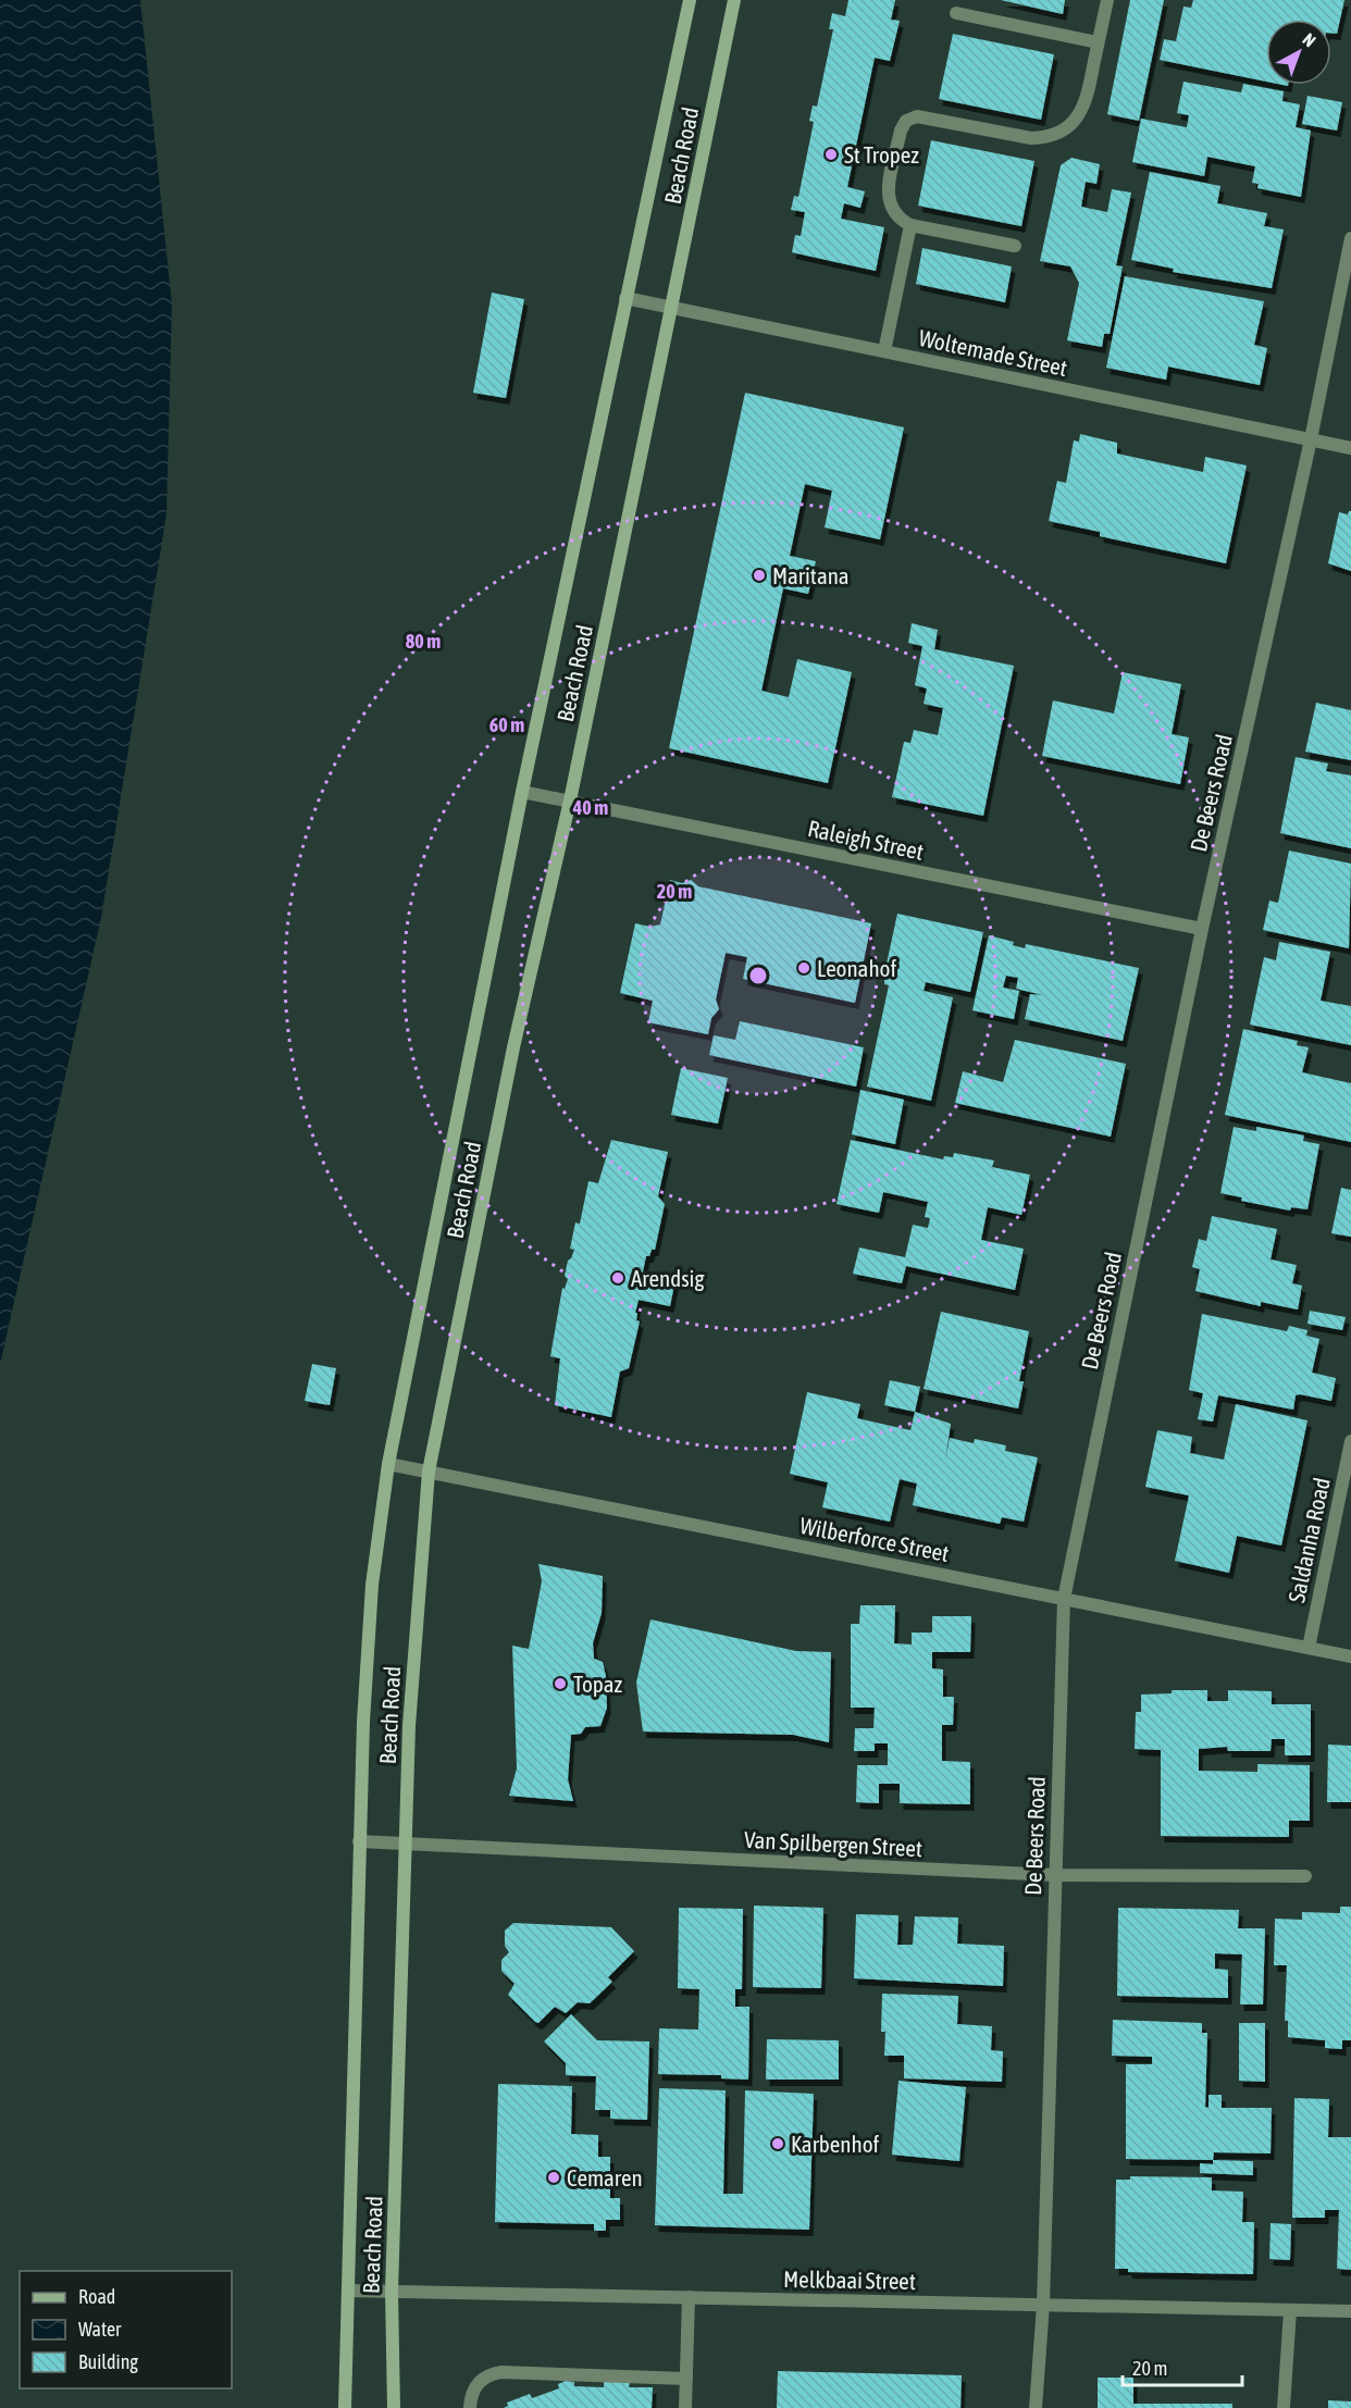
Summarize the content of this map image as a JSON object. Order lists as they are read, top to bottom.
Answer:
{
  "streets": {
    "main road": ["Beach Road"],
    "street": [
      "Woltemade Street",
      "De Beers Road",
      "Raleigh Street",
      "Wilberforce Street",
      "Saldanha Road",
      "Van Spilbergen Street",
      "Melkbaai Street"
    ]
  },
  "crossings": [
    ["Beach Road", "Woltemade Street"],
    ["Beach Road", "Raleigh Street"],
    ["Beach Road", "Wilberforce Street"],
    ["Beach Road", "Van Spilbergen Street"],
    ["Beach Road", "Melkbaai Street"],
    ["Woltemade Street", "De Beers Road"],
    ["De Beers Road", "Raleigh Street"],
    ["De Beers Road", "Wilberforce Street"],
    ["De Beers Road", "Van Spilbergen Street"],
    ["De Beers Road", "Melkbaai Street"],
    ["Wilberforce Street", "Saldanha Road"]
  ],
  "places": [
    "St Tropez",
    "Maritana",
    "Leonahof",
    "Arendsig",
    "Topaz",
    "Karbenhof",
    "Cemaren"
  ],
  "legend": ["Road", "Water", "Building"],
  "scale_bar": "20 m",
  "north": "top right",
  "rings": [
    "80 m",
    "60 m",
    "40 m",
    "20 m"
  ]
}
